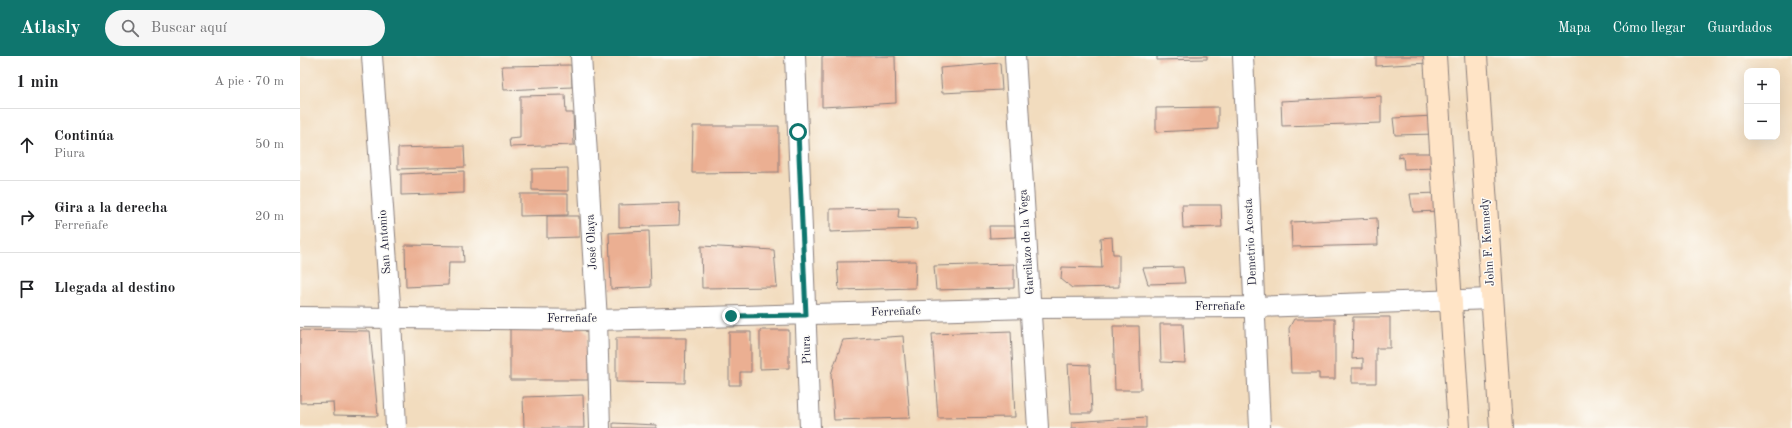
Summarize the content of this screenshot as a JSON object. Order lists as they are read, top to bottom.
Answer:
{
  "streets": {
    "street": [
      "San Antonio",
      "José Olaya",
      "Garcilazo de la Vega",
      "Demetrio Acosta",
      "John F. Kennedy",
      "Ferreñafe",
      "Piura"
    ]
  },
  "crossings": [
    ["San Antonio", "Ferreñafe"],
    ["José Olaya", "Ferreñafe"],
    ["Garcilazo de la Vega", "Ferreñafe"],
    ["Demetrio Acosta", "Ferreñafe"],
    ["John F. Kennedy", "Ferreñafe"],
    ["Ferreñafe", "Piura"]
  ],
  "page": {
    "header": "Atlasly",
    "search": "Buscar aquí",
    "nav": ["Mapa", "Cómo llegar", "Guardados"],
    "heading": ["1 min", "A pie · 70 m"],
    "map_buttons": ["+", "−"],
    "list": [
      ["Continúa", "Piura", "50 m"],
      ["Gira a la derecha", "Ferreñafe", "20 m"],
      "Llegada al destino"
    ]
  }
}
